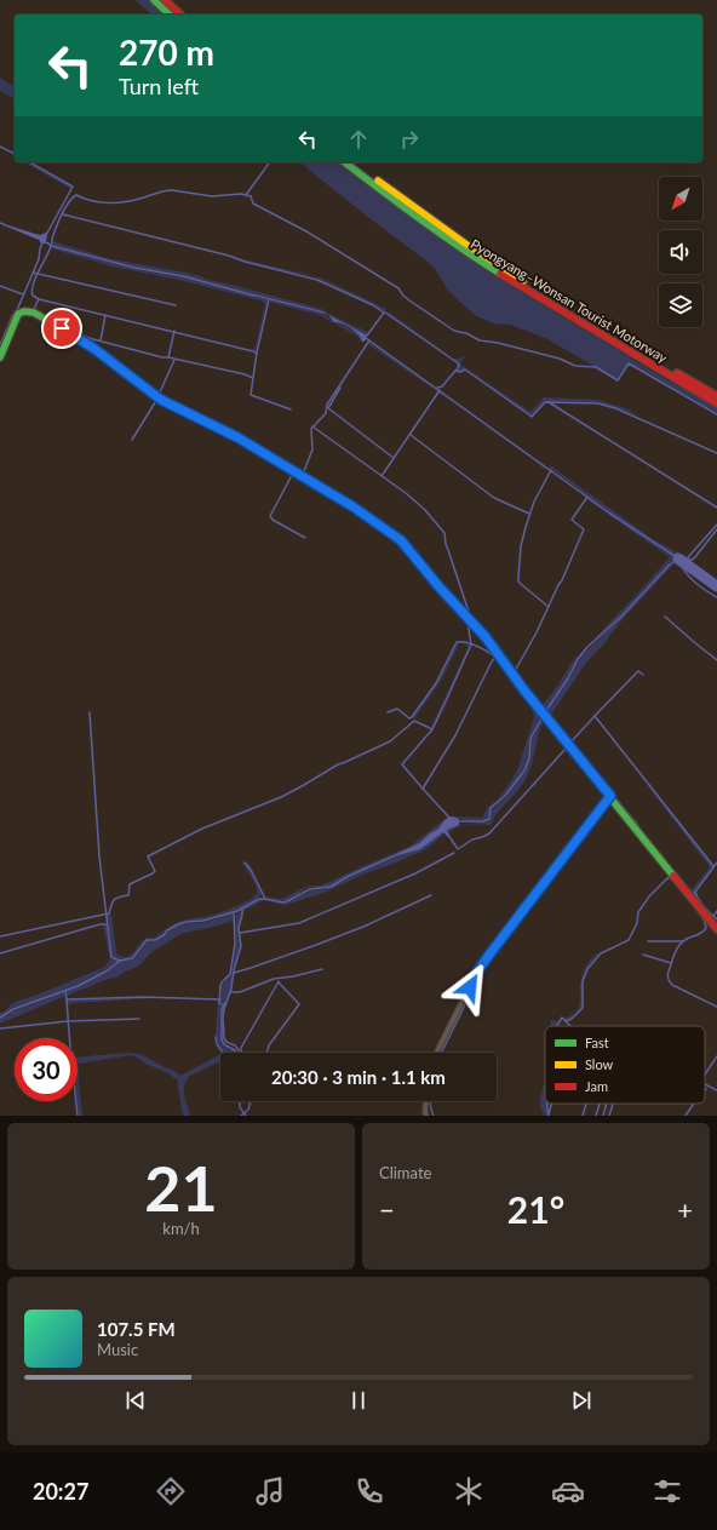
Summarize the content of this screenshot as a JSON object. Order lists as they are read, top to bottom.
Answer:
{
  "streets": {
    "main road": ["Pyongyang–Wonsan Tourist Motorway"]
  },
  "legend": ["Fast", "Slow", "Jam"],
  "north": "bottom left",
  "page": {
    "turn": ["270 m", "Turn left"],
    "limit": "30",
    "trip": "20:30 · 3 min · 1.1 km",
    "tile": [
      ["21", "km/h"],
      "Climate"
    ],
    "heat": ["−", "21°", "+"],
    "song": ["107.5 FM", "Music"],
    "tabs": "20:27"
  }
}
